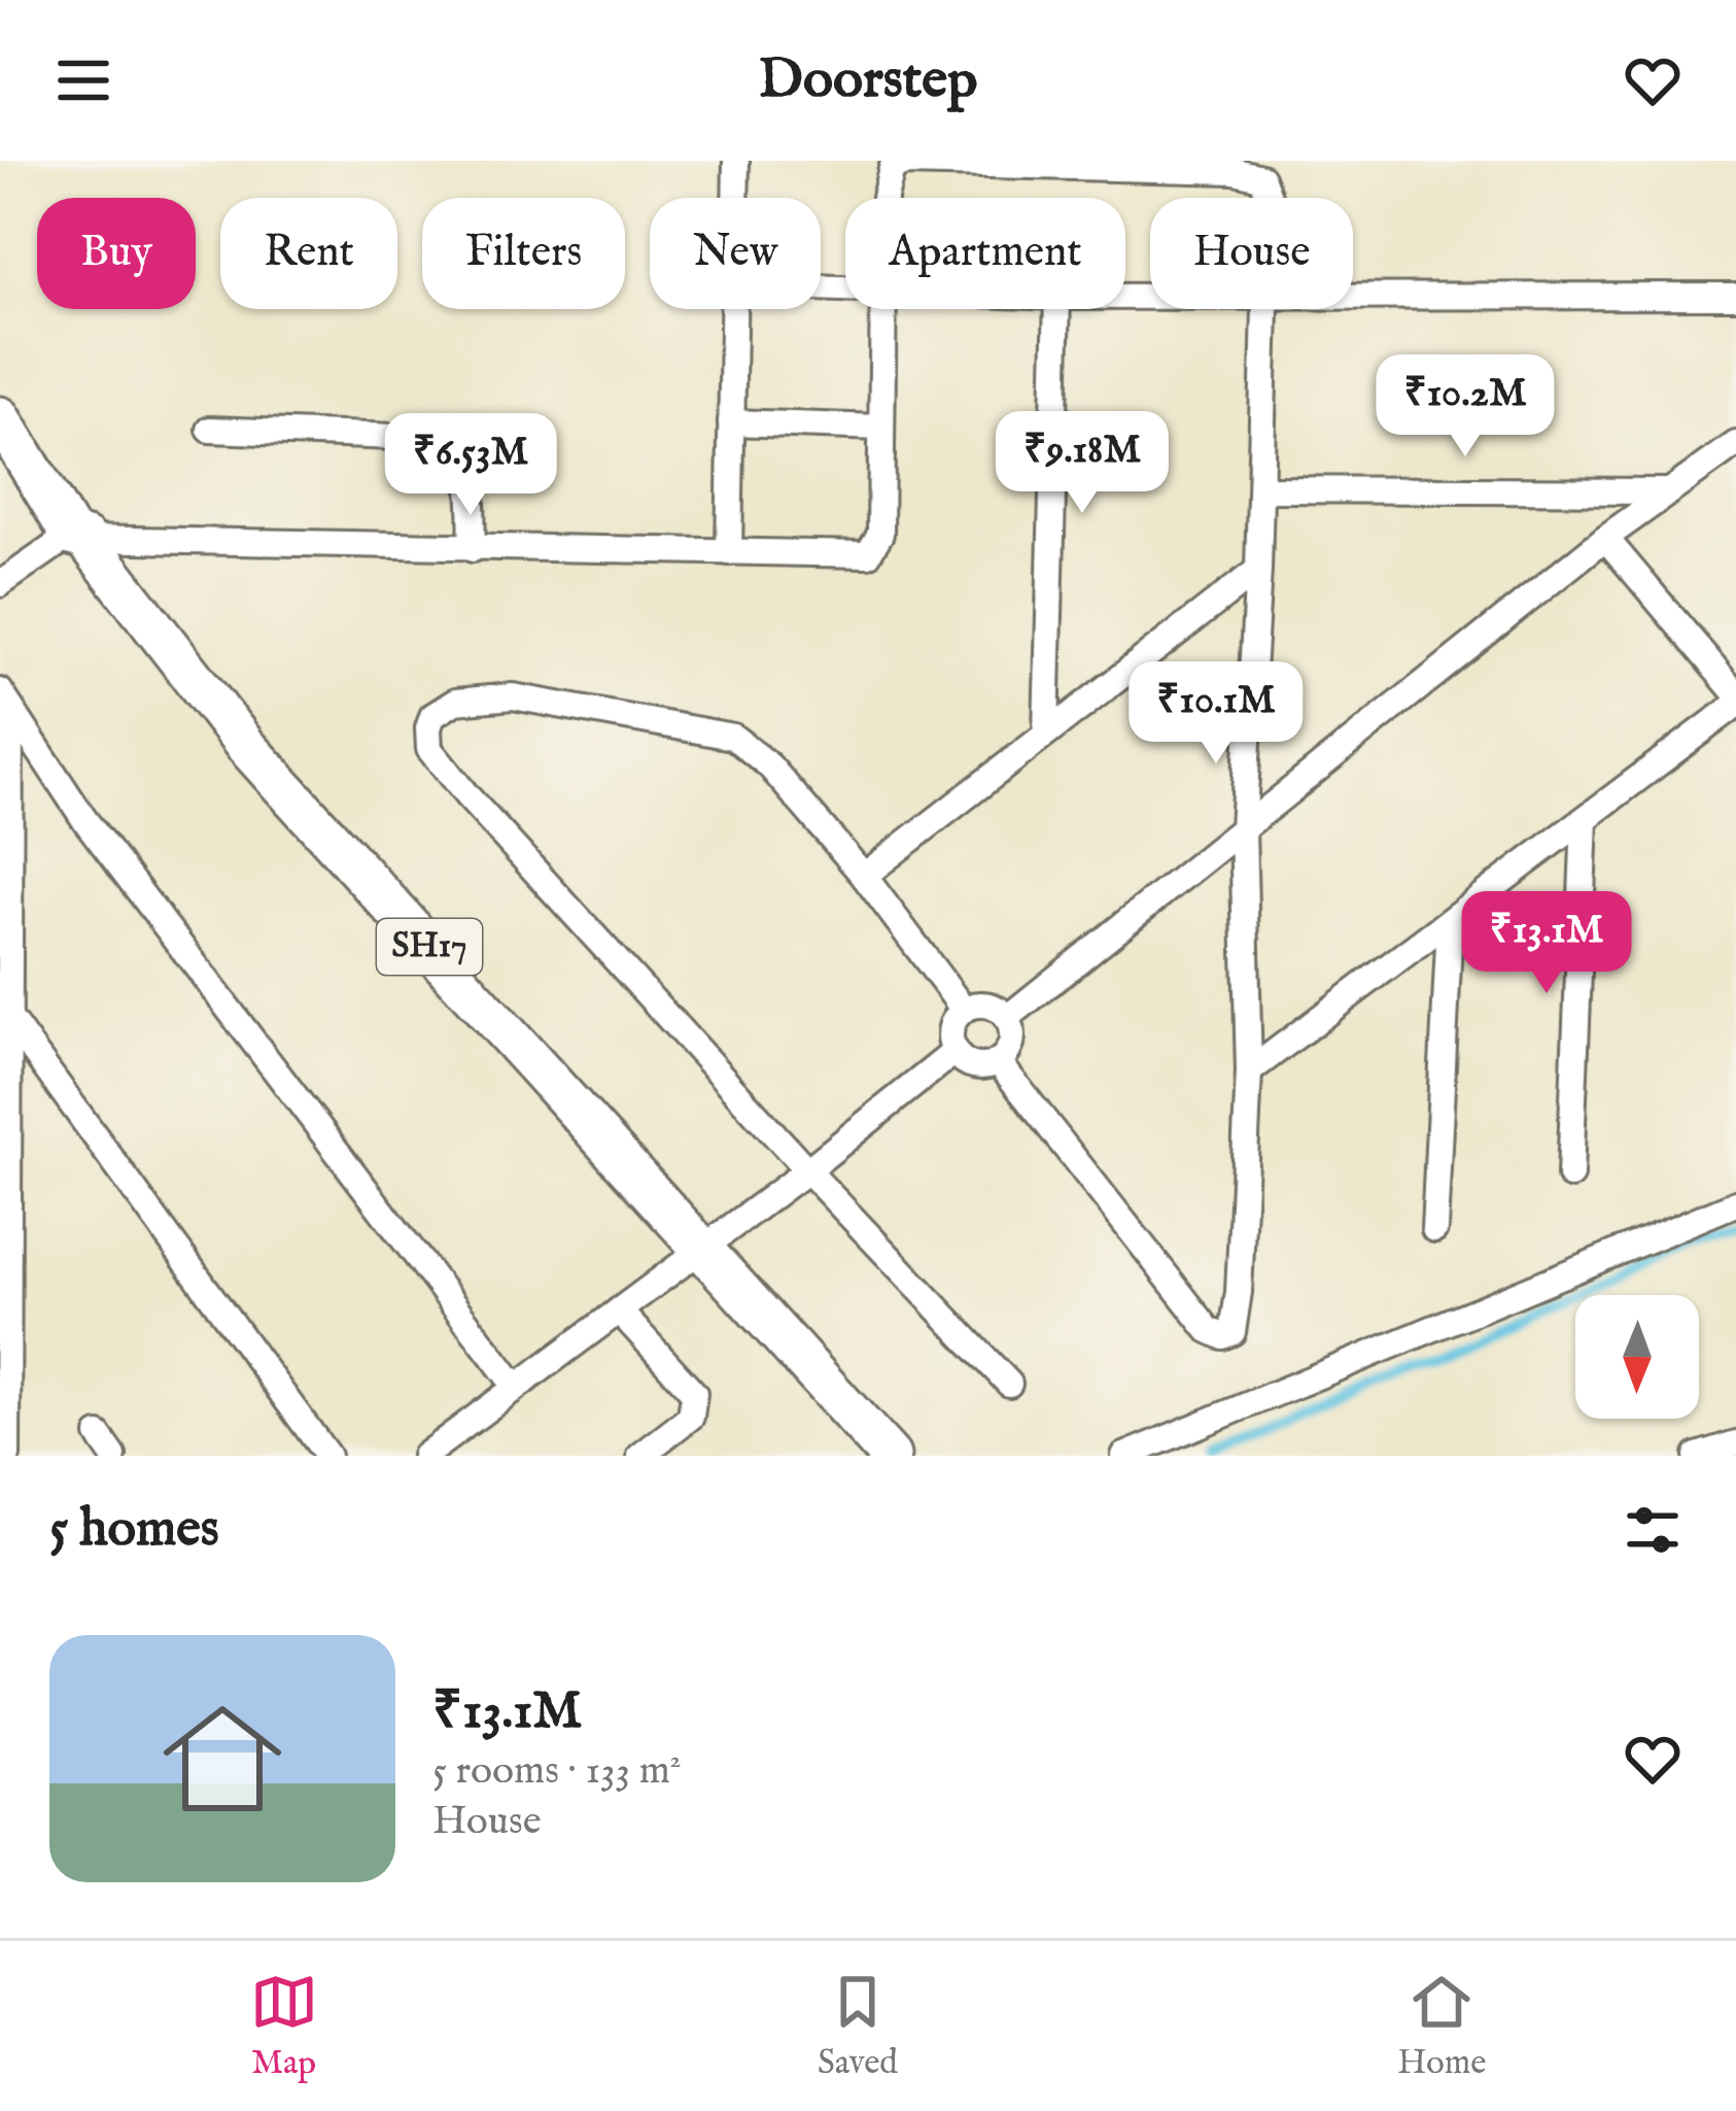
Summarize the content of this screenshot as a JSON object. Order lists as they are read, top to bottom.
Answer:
{
  "streets": {
    "main road": ["SH17"]
  },
  "north": "bottom",
  "page": {
    "header": "Doorstep",
    "chip": [
      "Buy",
      "Rent",
      "Filters",
      "New",
      "Apartment",
      "House"
    ],
    "price": [
      "₹10.2M",
      "₹9.18M",
      "₹6.53M",
      "₹10.1M",
      "₹13.1M"
    ],
    "heading": "5 homes",
    "list": [
      {
        "name": "₹13.1M",
        "note": "5 rooms · 133 m² · House"
      }
    ],
    "tabs": ["Map", "Saved", "Home"]
  }
}
